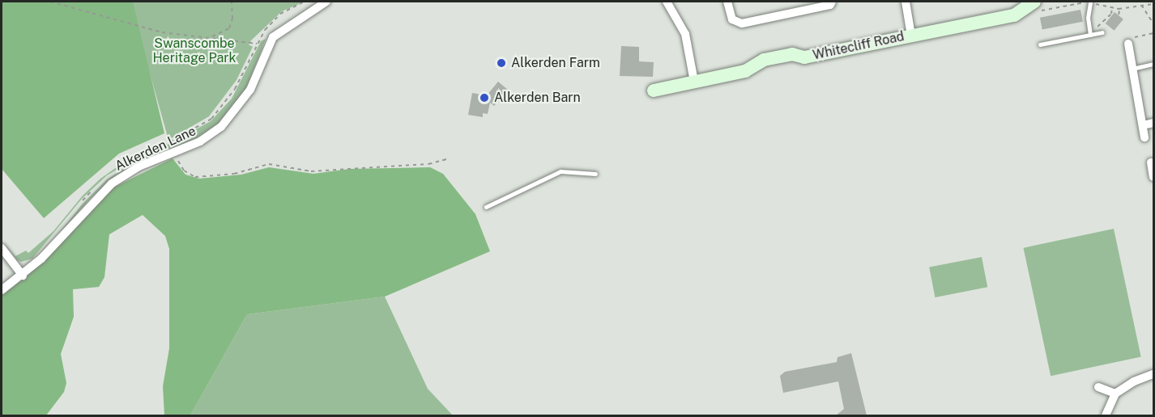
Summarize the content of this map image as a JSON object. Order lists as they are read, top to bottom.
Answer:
{
  "streets": {
    "street": ["Whitecliff Road", "Alkerden Lane"]
  },
  "parks": ["Swanscombe Heritage Park"],
  "places": ["Alkerden Farm", "Alkerden Barn"]
}
